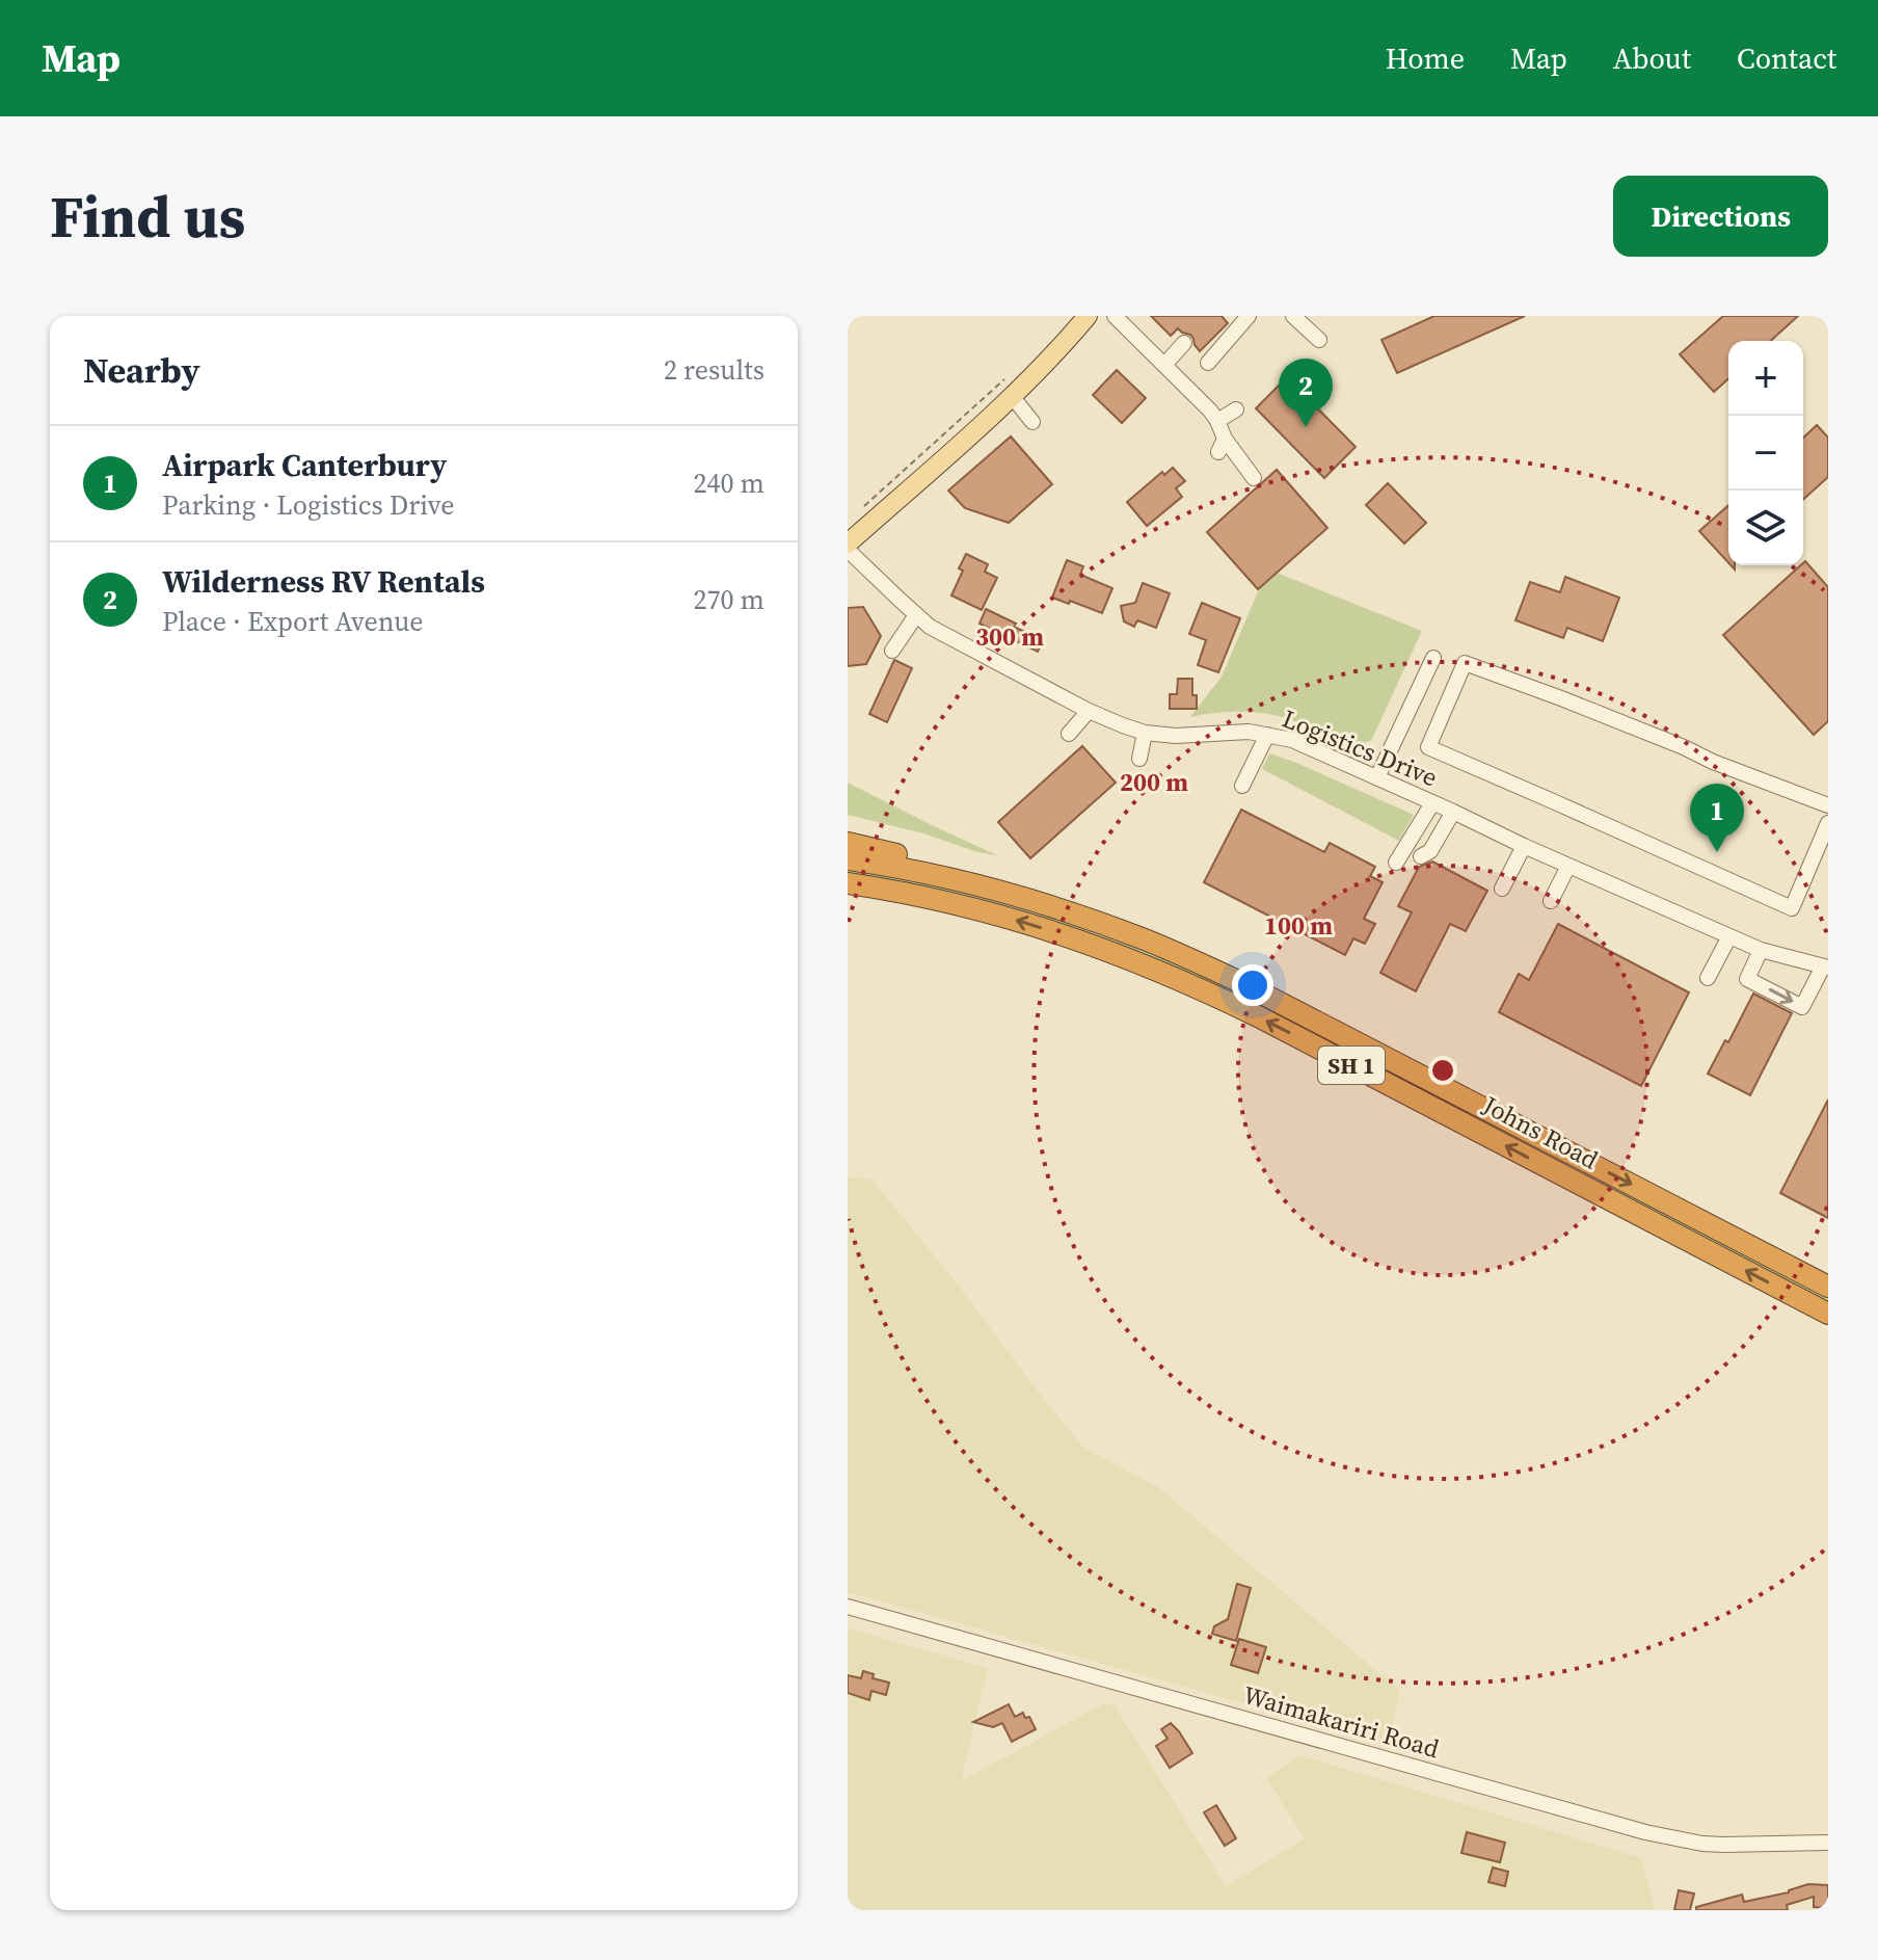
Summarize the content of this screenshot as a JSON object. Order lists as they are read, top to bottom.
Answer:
{
  "streets": {
    "highway": ["SH 1", "Johns Road"],
    "street": ["Logistics Drive", "Waimakariri Road"]
  },
  "page": {
    "header": "Map",
    "nav": [
      "Home",
      "Map",
      "About",
      "Contact"
    ],
    "buttons": "Directions",
    "title": "Find us",
    "heading": ["Nearby", "2 results"],
    "map_buttons": ["+", "−"],
    "pins": ["2", "1"],
    "list": [
      {
        "mark": "1",
        "name": "Airpark Canterbury",
        "note": "Parking · Logistics Drive",
        "value": "240 m"
      },
      {
        "mark": "2",
        "name": "Wilderness RV Rentals",
        "note": "Place · Export Avenue",
        "value": "270 m"
      }
    ]
  },
  "rings": ["300 m", "200 m", "100 m"]
}
